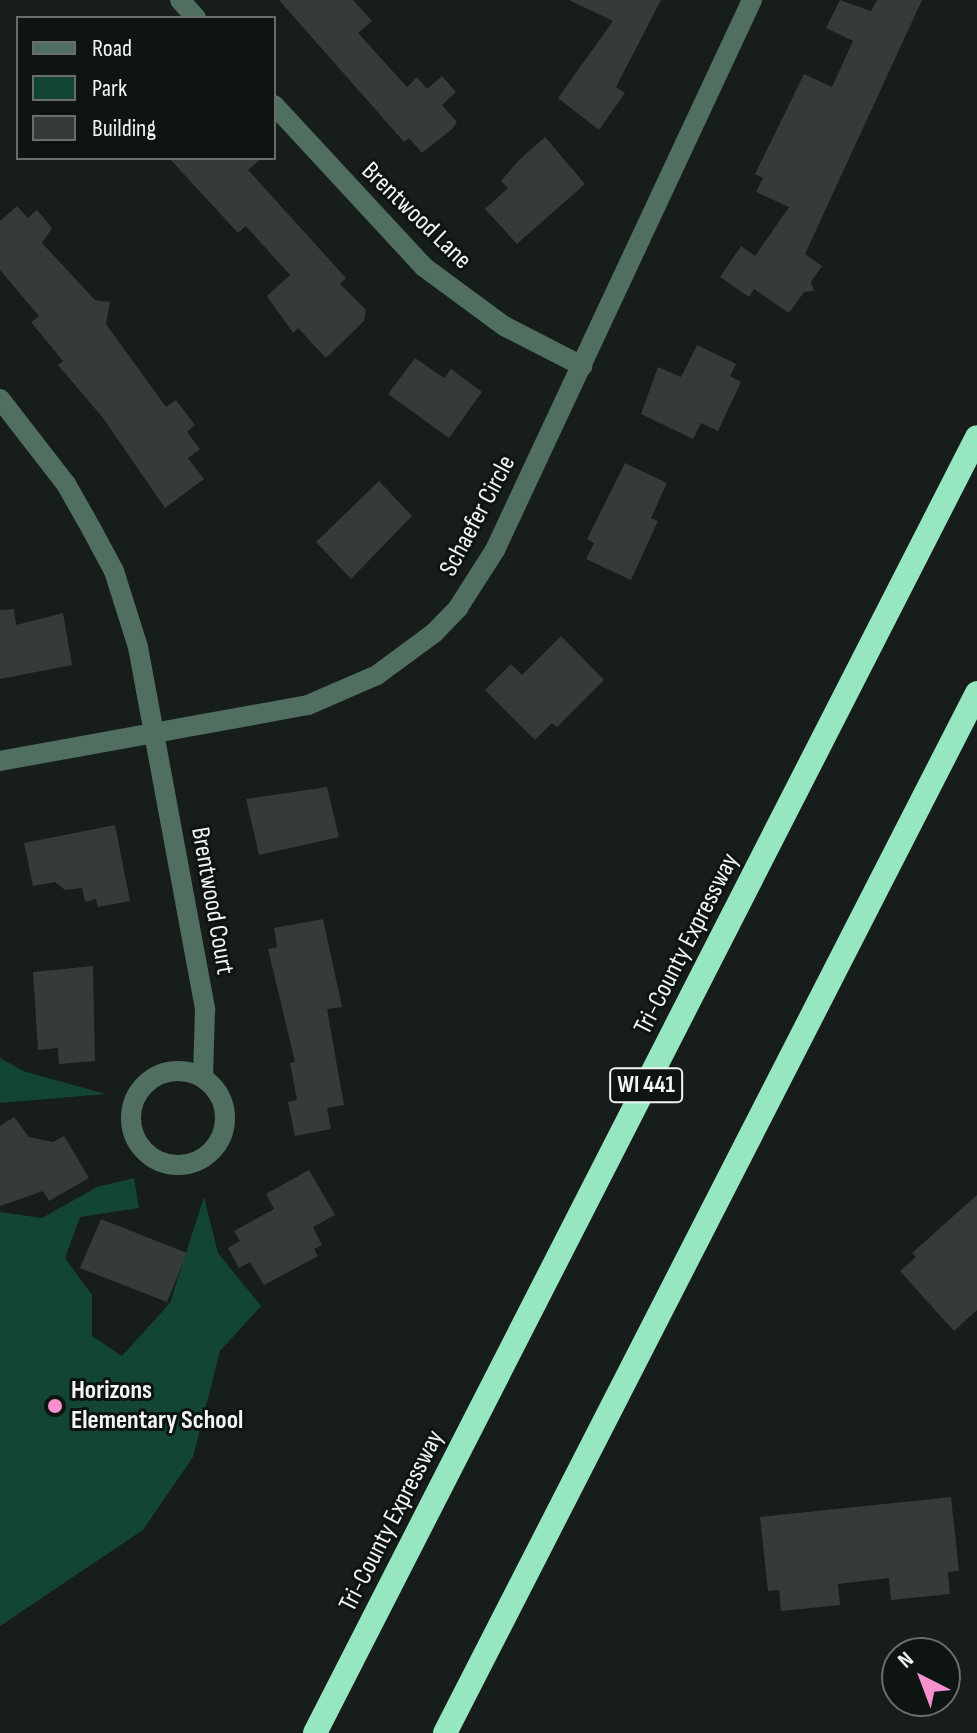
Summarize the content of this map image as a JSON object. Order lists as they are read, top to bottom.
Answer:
{
  "streets": {
    "highway": ["Tri-County Expressway", "WI 441"],
    "street": ["Brentwood Lane", "Schaefer Circle", "Brentwood Court"]
  },
  "crossings": [
    ["Brentwood Lane", "Schaefer Circle"],
    ["Schaefer Circle", "Brentwood Court"]
  ],
  "places": ["Horizons Elementary School"],
  "legend": ["Road", "Park", "Building"],
  "north": "top left"
}
